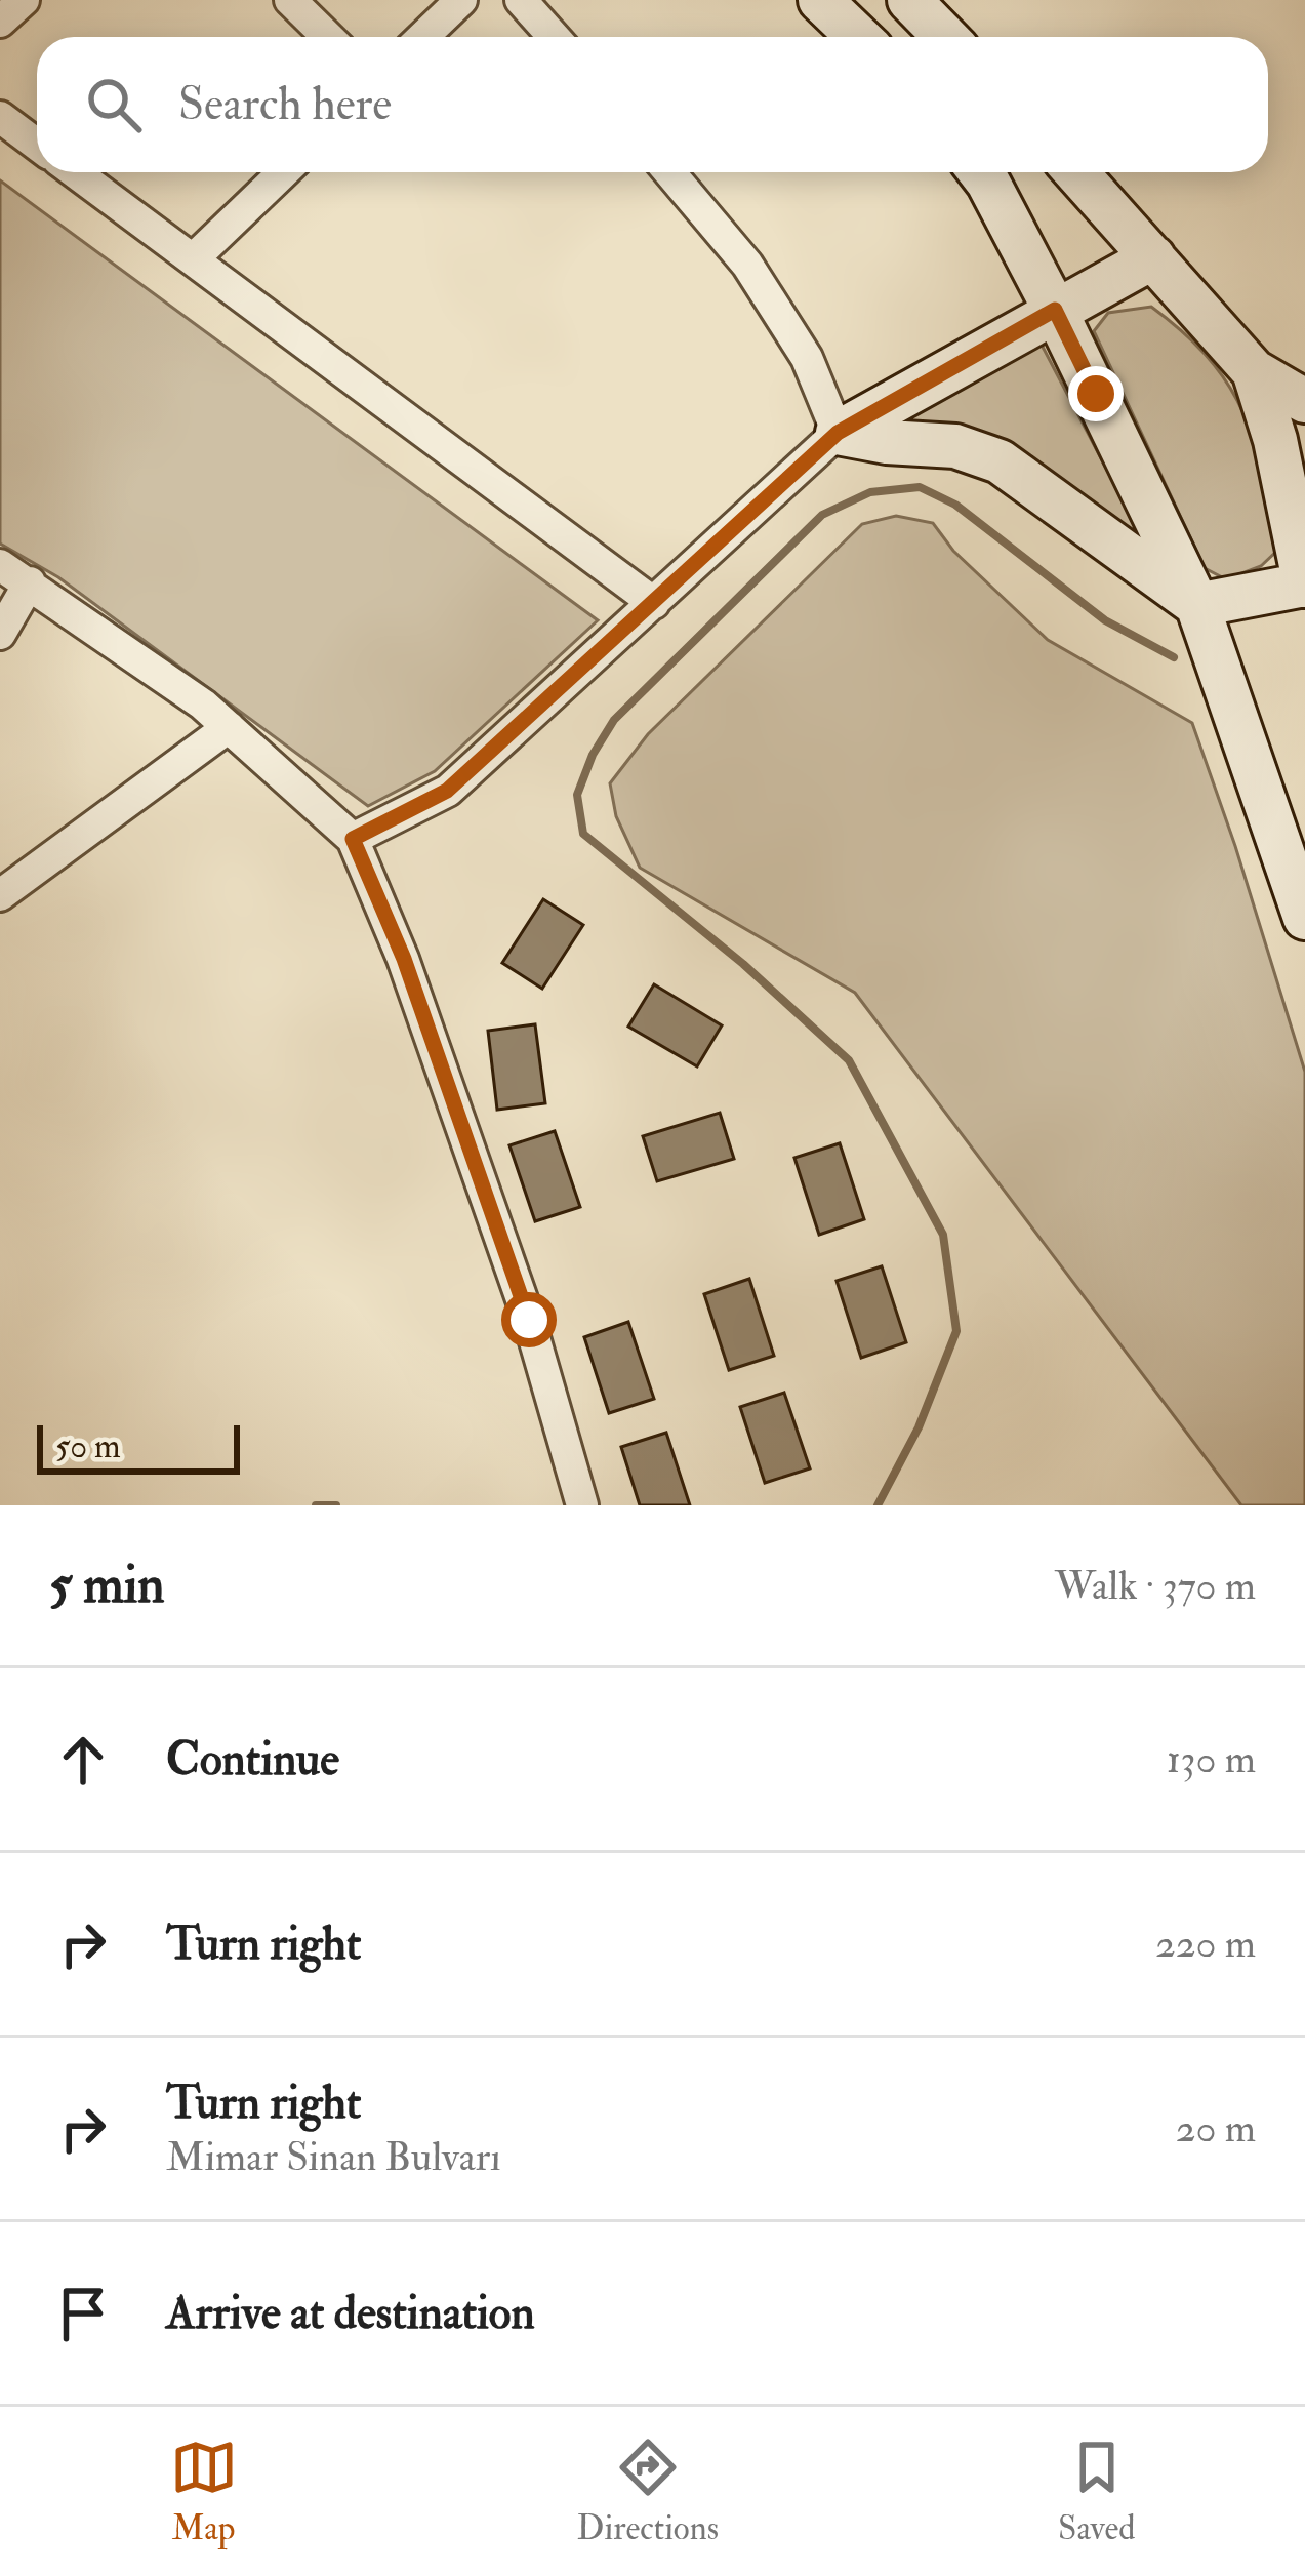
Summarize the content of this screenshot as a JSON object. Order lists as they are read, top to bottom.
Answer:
{
  "scale_bar": "50 m",
  "page": {
    "search": "Search here",
    "scale": "50 m",
    "heading": ["5 min", "Walk · 370 m"],
    "list": [
      ["Continue", "130 m"],
      ["Turn right", "220 m"],
      ["Turn right", "Mimar Sinan Bulvarı", "20 m"],
      "Arrive at destination"
    ],
    "nav": ["Map", "Directions", "Saved"]
  }
}
